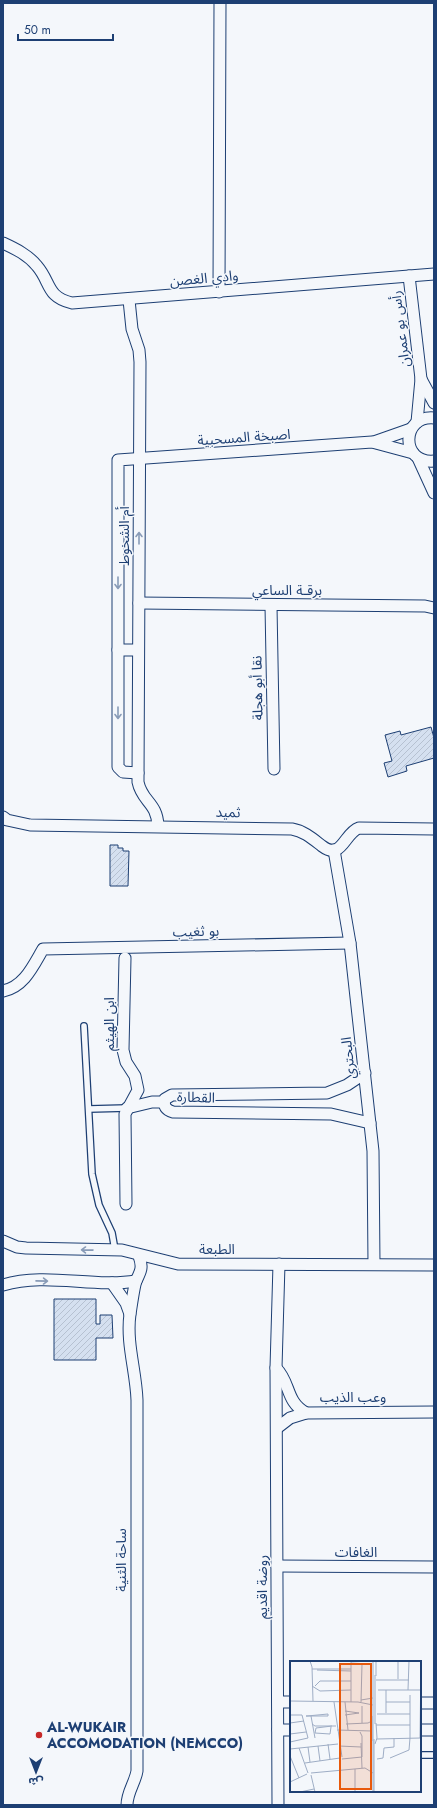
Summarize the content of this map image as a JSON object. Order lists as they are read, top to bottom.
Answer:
{
  "streets": {
    "street": [
      "وادي الغصن",
      "رأس بو عمران",
      "اصبخة المسحبية",
      "أم الشخوط",
      "برقـة الساعي",
      "نقا أبو هجلة",
      "ثميد",
      "بو ثغيب",
      "ابن الهيثم",
      "البحتري",
      "القطارة",
      "الطبعة",
      "وعب الذيب",
      "الغافات",
      "ساحة الثنية",
      "روضة اقديم"
    ]
  },
  "crossings": [
    ["وادي الغصن", "رأس بو عمران"],
    ["وادي الغصن", "أم الشخوط"],
    ["رأس بو عمران", "اصبخة المسحبية"],
    ["اصبخة المسحبية", "أم الشخوط"],
    ["أم الشخوط", "برقـة الساعي"],
    ["أم الشخوط", "ثميد"],
    ["برقـة الساعي", "نقا أبو هجلة"],
    ["ثميد", "البحتري"],
    ["بو ثغيب", "البحتري"],
    ["البحتري", "القطارة"],
    ["البحتري", "الطبعة"],
    ["الطبعة", "ساحة الثنية"],
    ["الطبعة", "روضة اقديم"],
    ["وعب الذيب", "روضة اقديم"],
    ["الغافات", "روضة اقديم"]
  ],
  "places": ["AL-WUKAIR ACCOMODATION (NEMCCO)"],
  "scale_bar": "50 m",
  "north": "bottom"
}
